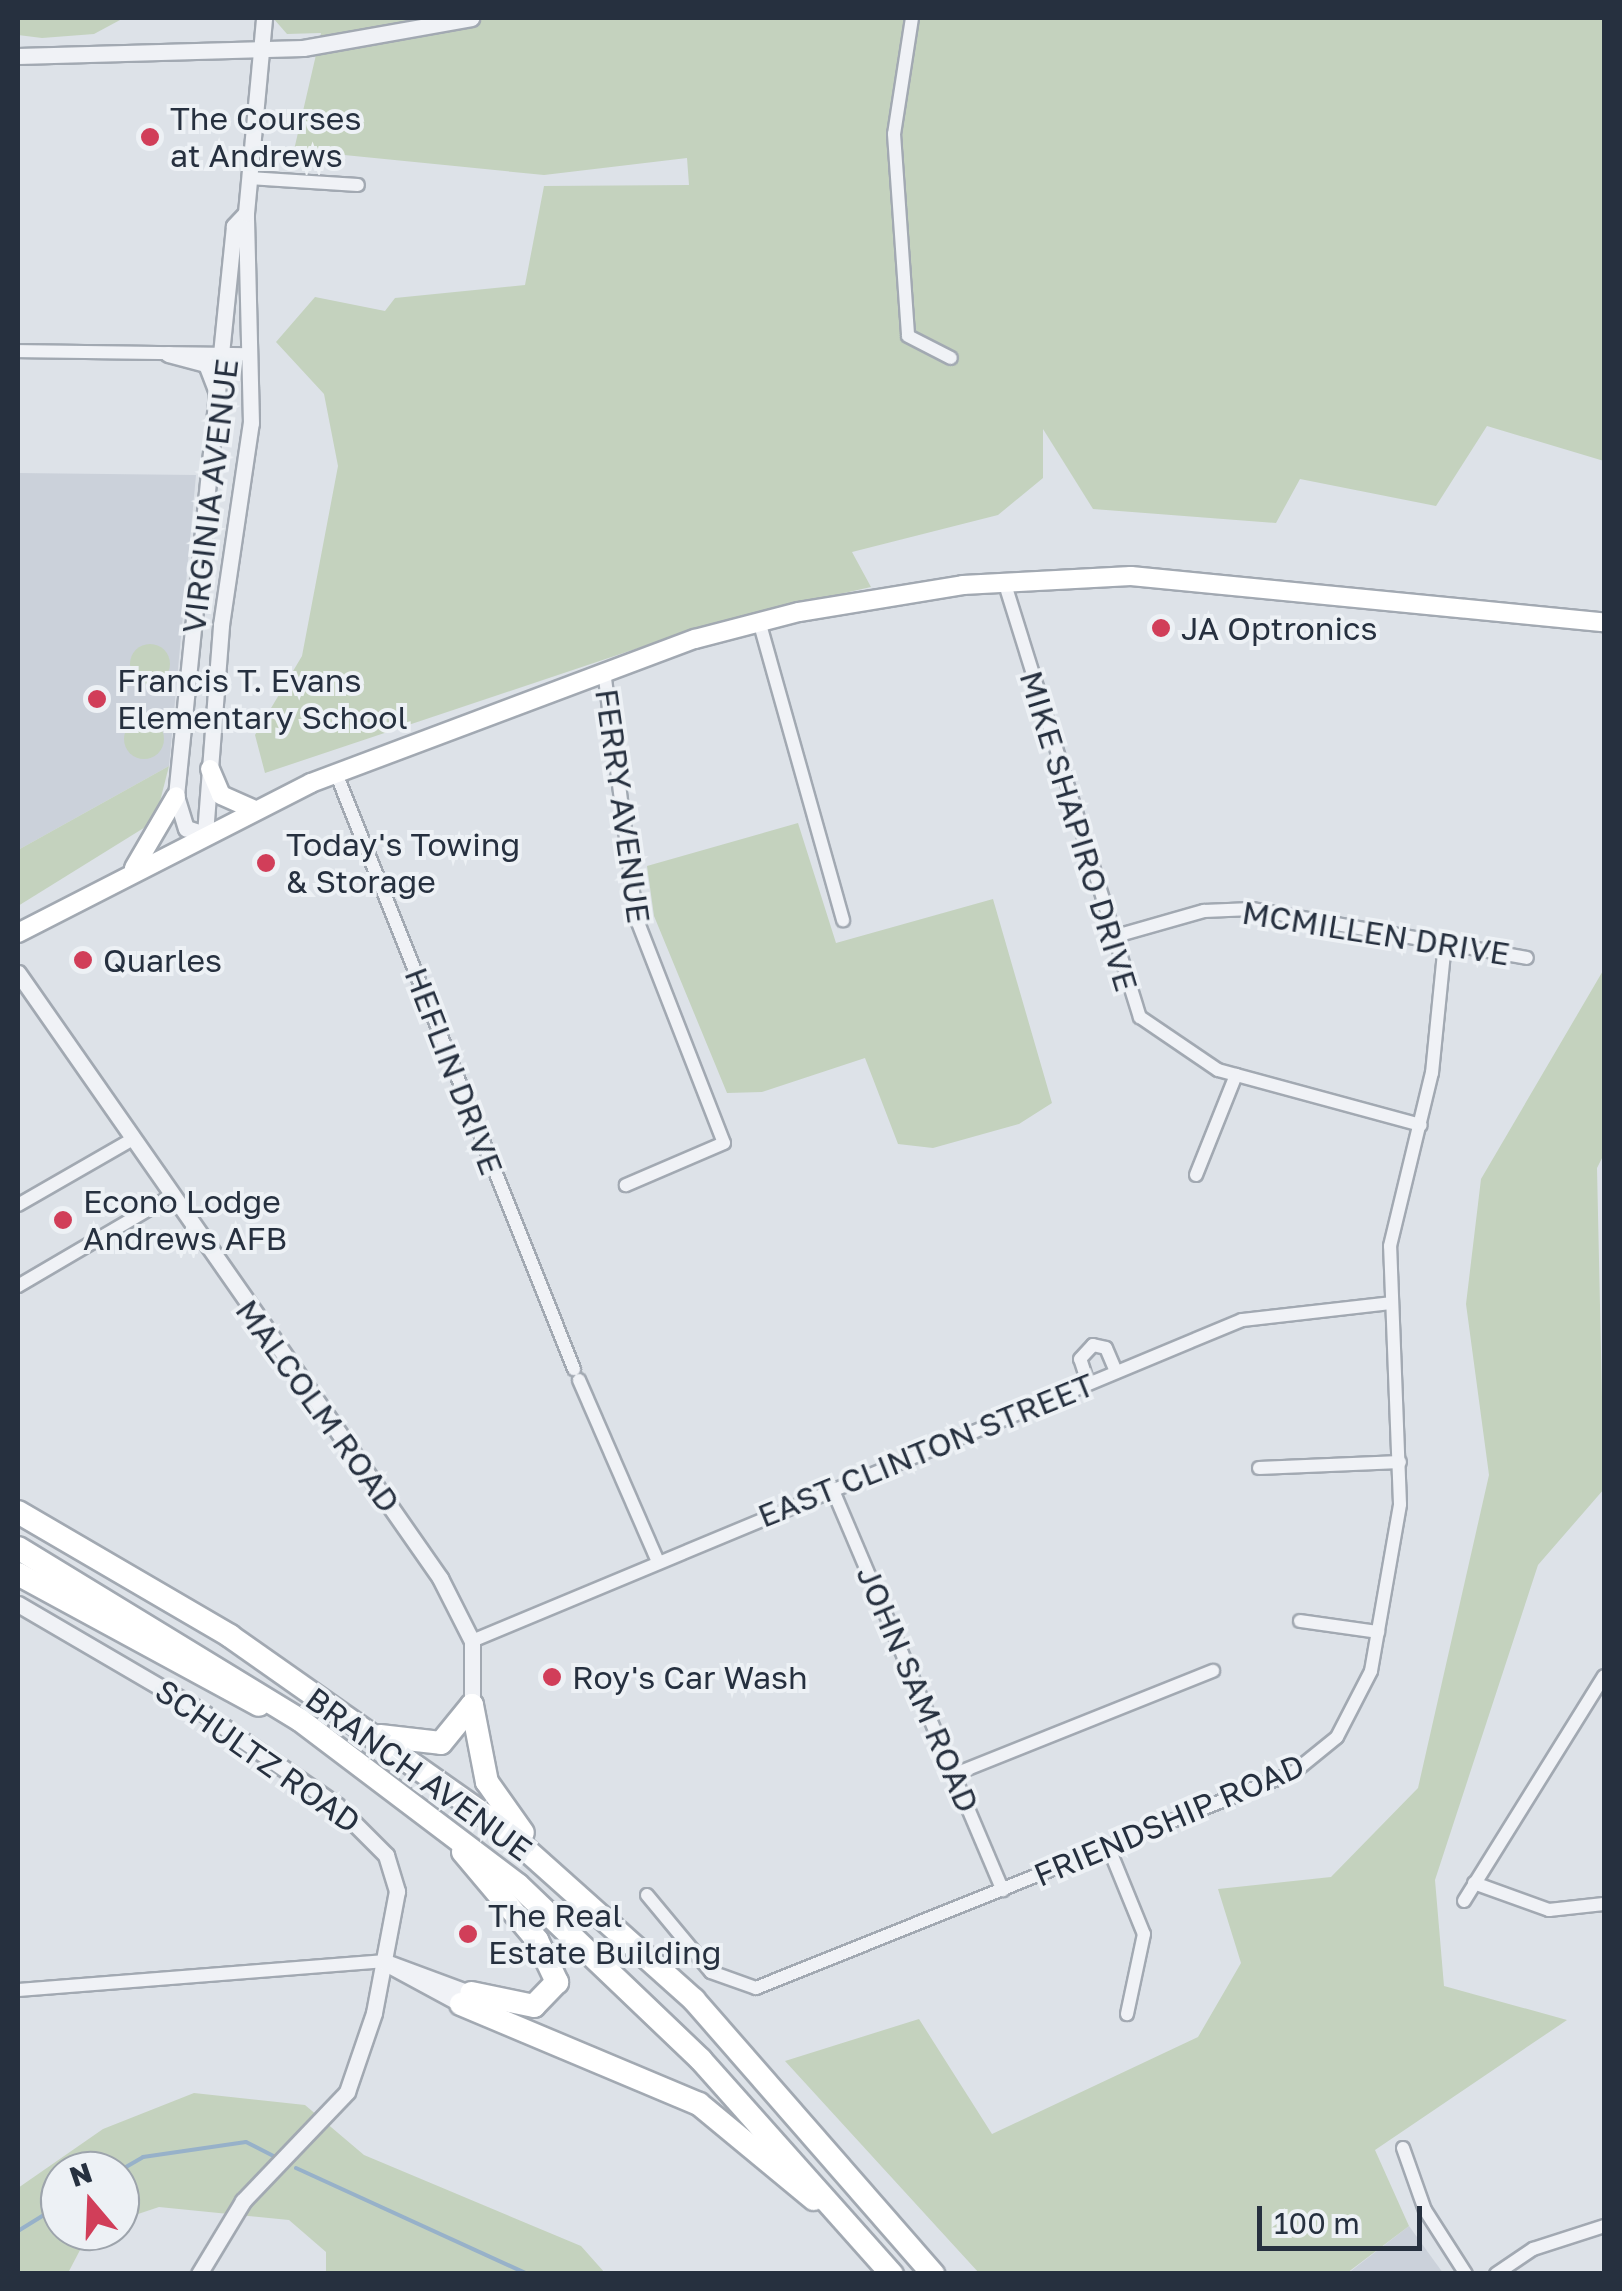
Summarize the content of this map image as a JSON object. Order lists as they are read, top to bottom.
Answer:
{
  "streets": {
    "highway": ["BRANCH AVENUE"],
    "street": [
      "VIRGINIA AVENUE",
      "FERRY AVENUE",
      "MIKE SHAPIRO DRIVE",
      "MCMILLEN DRIVE",
      "HEFLIN DRIVE",
      "MALCOLM ROAD",
      "EAST CLINTON STREET",
      "JOHN SAM ROAD",
      "SCHULTZ ROAD",
      "FRIENDSHIP ROAD"
    ]
  },
  "crossings": [
    ["MIKE SHAPIRO DRIVE", "MCMILLEN DRIVE"],
    ["MIKE SHAPIRO DRIVE", "FRIENDSHIP ROAD"],
    ["MCMILLEN DRIVE", "FRIENDSHIP ROAD"],
    ["HEFLIN DRIVE", "EAST CLINTON STREET"],
    ["MALCOLM ROAD", "EAST CLINTON STREET"],
    ["EAST CLINTON STREET", "JOHN SAM ROAD"],
    ["EAST CLINTON STREET", "FRIENDSHIP ROAD"],
    ["JOHN SAM ROAD", "FRIENDSHIP ROAD"]
  ],
  "places": [
    "The Courses at Andrews",
    "JA Optronics",
    "Francis T. Evans Elementary School",
    "Today's Towing & Storage",
    "Quarles",
    "Econo Lodge Andrews AFB",
    "Roy's Car Wash",
    "The Real Estate Building"
  ],
  "scale_bar": "100 m",
  "north": "top"
}
